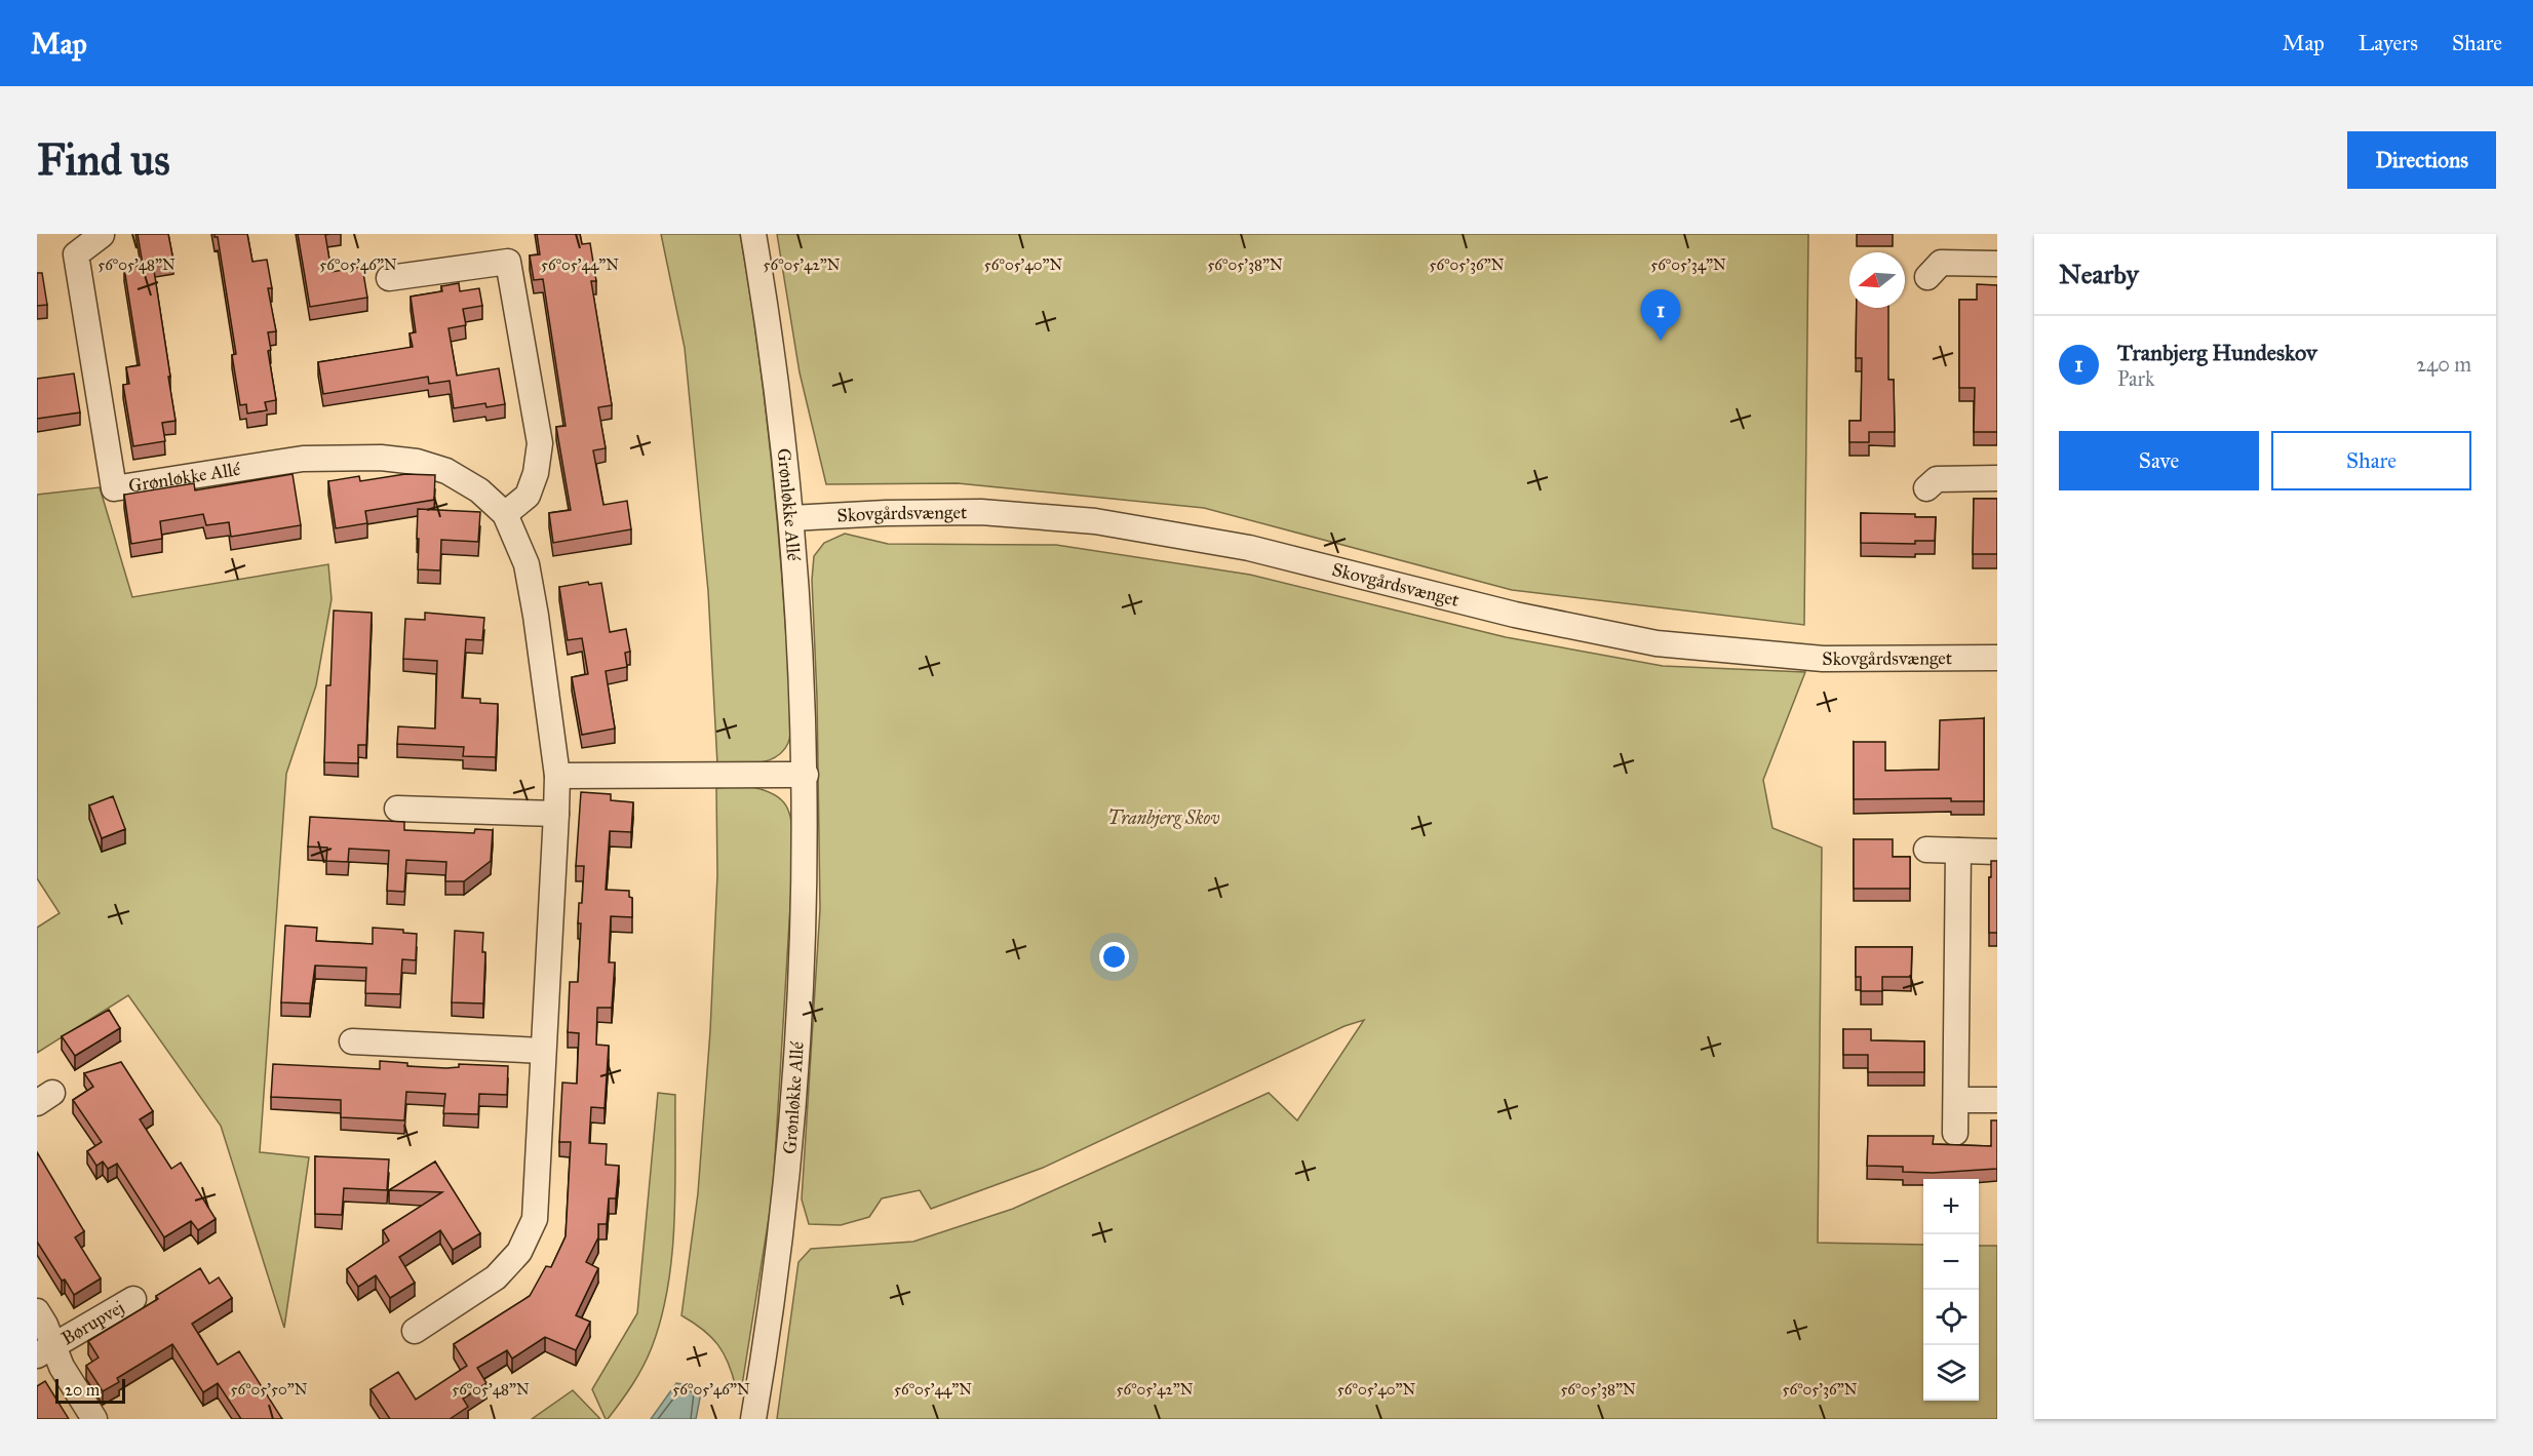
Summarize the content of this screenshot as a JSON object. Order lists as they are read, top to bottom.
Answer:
{
  "streets": {
    "street": ["Grønløkke Allé", "Skovgårdsvænget", "Børupvej"]
  },
  "crossings": [
    ["Grønløkke Allé", "Skovgårdsvænget"]
  ],
  "parks": ["Tranbjerg Skov"],
  "scale_bar": "20 m",
  "north": "left",
  "page": {
    "header": "Map",
    "nav": ["Map", "Layers", "Share"],
    "buttons": [
      "Directions",
      ["Save", "Share"]
    ],
    "title": "Find us",
    "heading": "Nearby",
    "pins": "1",
    "list": [
      {
        "mark": "1",
        "name": "Tranbjerg Hundeskov",
        "note": "Park",
        "value": "240 m"
      }
    ],
    "map_buttons": ["+", "−"],
    "scale": "20 m"
  },
  "coordinates": [
    "56°05'48\"N",
    "56°05'46\"N",
    "56°05'44\"N",
    "56°05'42\"N",
    "56°05'40\"N",
    "56°05'38\"N",
    "56°05'36\"N",
    "56°05'34\"N",
    "56°05'50\"N"
  ]
}
